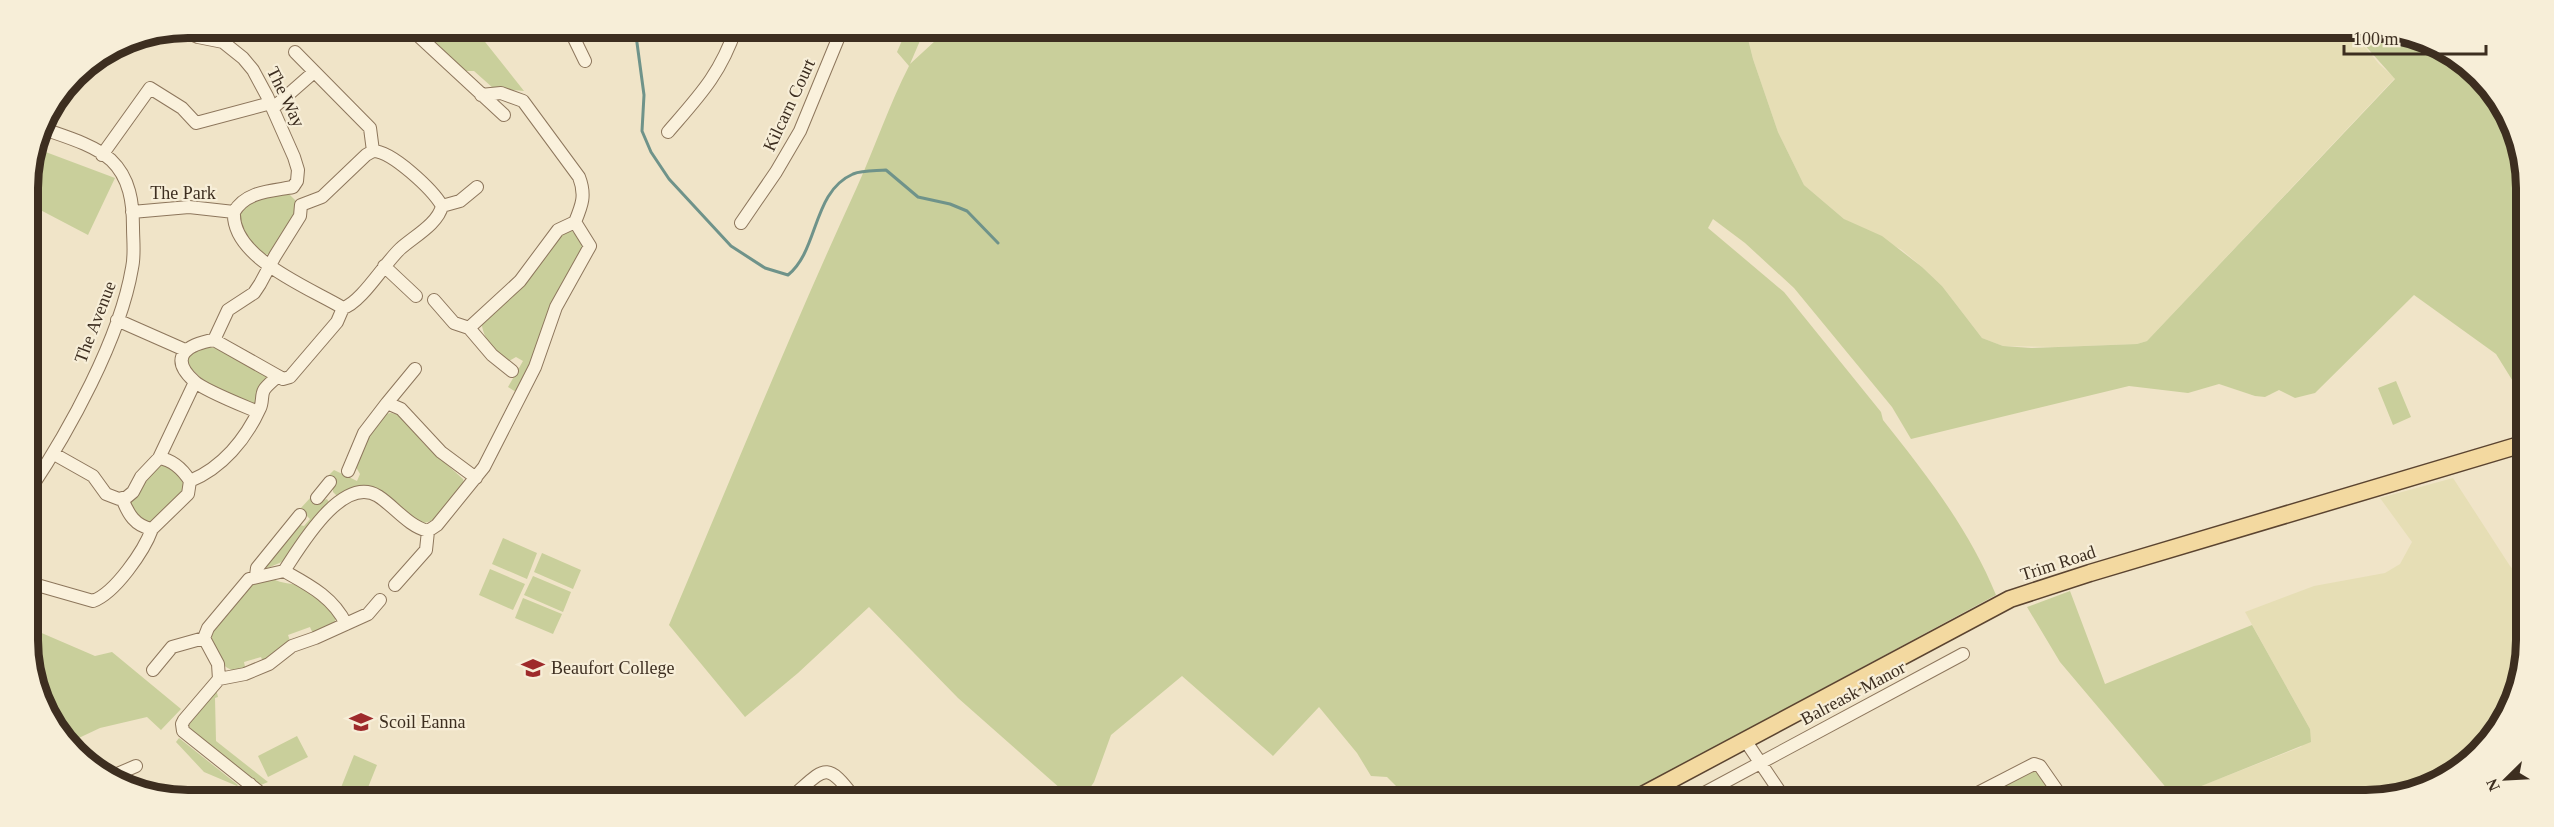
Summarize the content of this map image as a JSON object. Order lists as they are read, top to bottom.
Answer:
{
  "streets": {
    "main road": ["Trim Road"],
    "street": [
      "The Way",
      "Kilcarn Court",
      "The Park",
      "The Avenue",
      "Balreask Manor"
    ]
  },
  "crossings": [
    ["The Way", "The Park"],
    ["The Park", "The Avenue"]
  ],
  "places": {
    "school or university": ["Beaufort College", "Scoil Eanna"]
  },
  "scale_bar": "100 m",
  "north": "bottom left"
}
